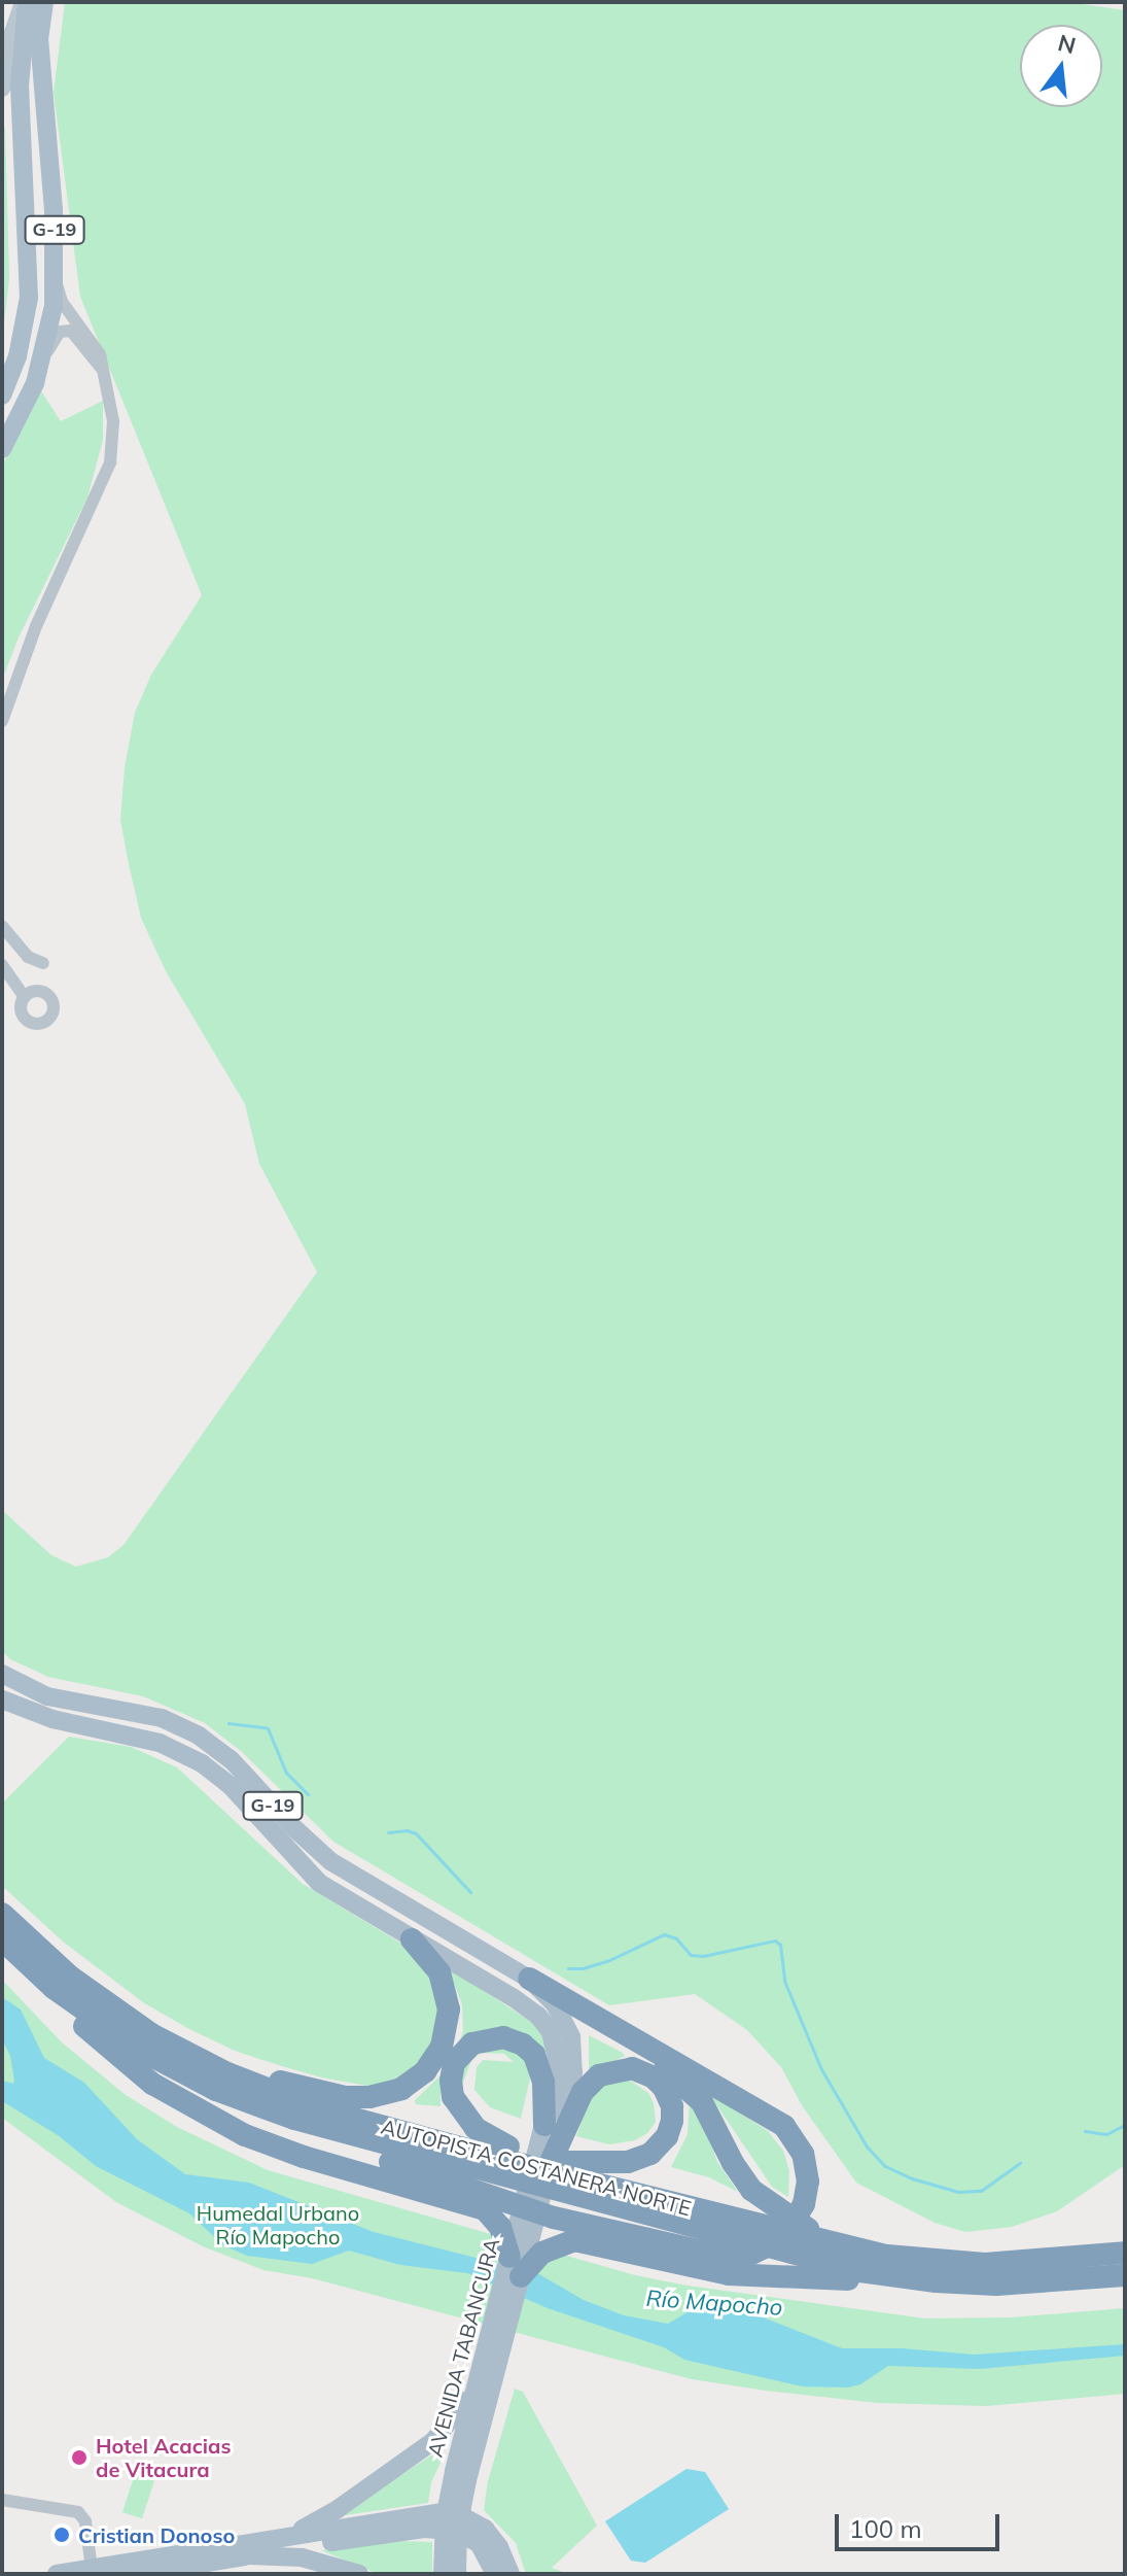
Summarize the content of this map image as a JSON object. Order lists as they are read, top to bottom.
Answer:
{
  "streets": {
    "highway": ["AUTOPISTA COSTANERA NORTE"],
    "main road": ["G-19", "AVENIDA TABANCURA"]
  },
  "crossings": [
    ["G-19", "AVENIDA TABANCURA"]
  ],
  "water": ["Río Mapocho"],
  "parks": ["Humedal Urbano Río Mapocho"],
  "places": ["Hotel Acacias de Vitacura", "Cristian Donoso"],
  "scale_bar": "100 m",
  "north": "top"
}
